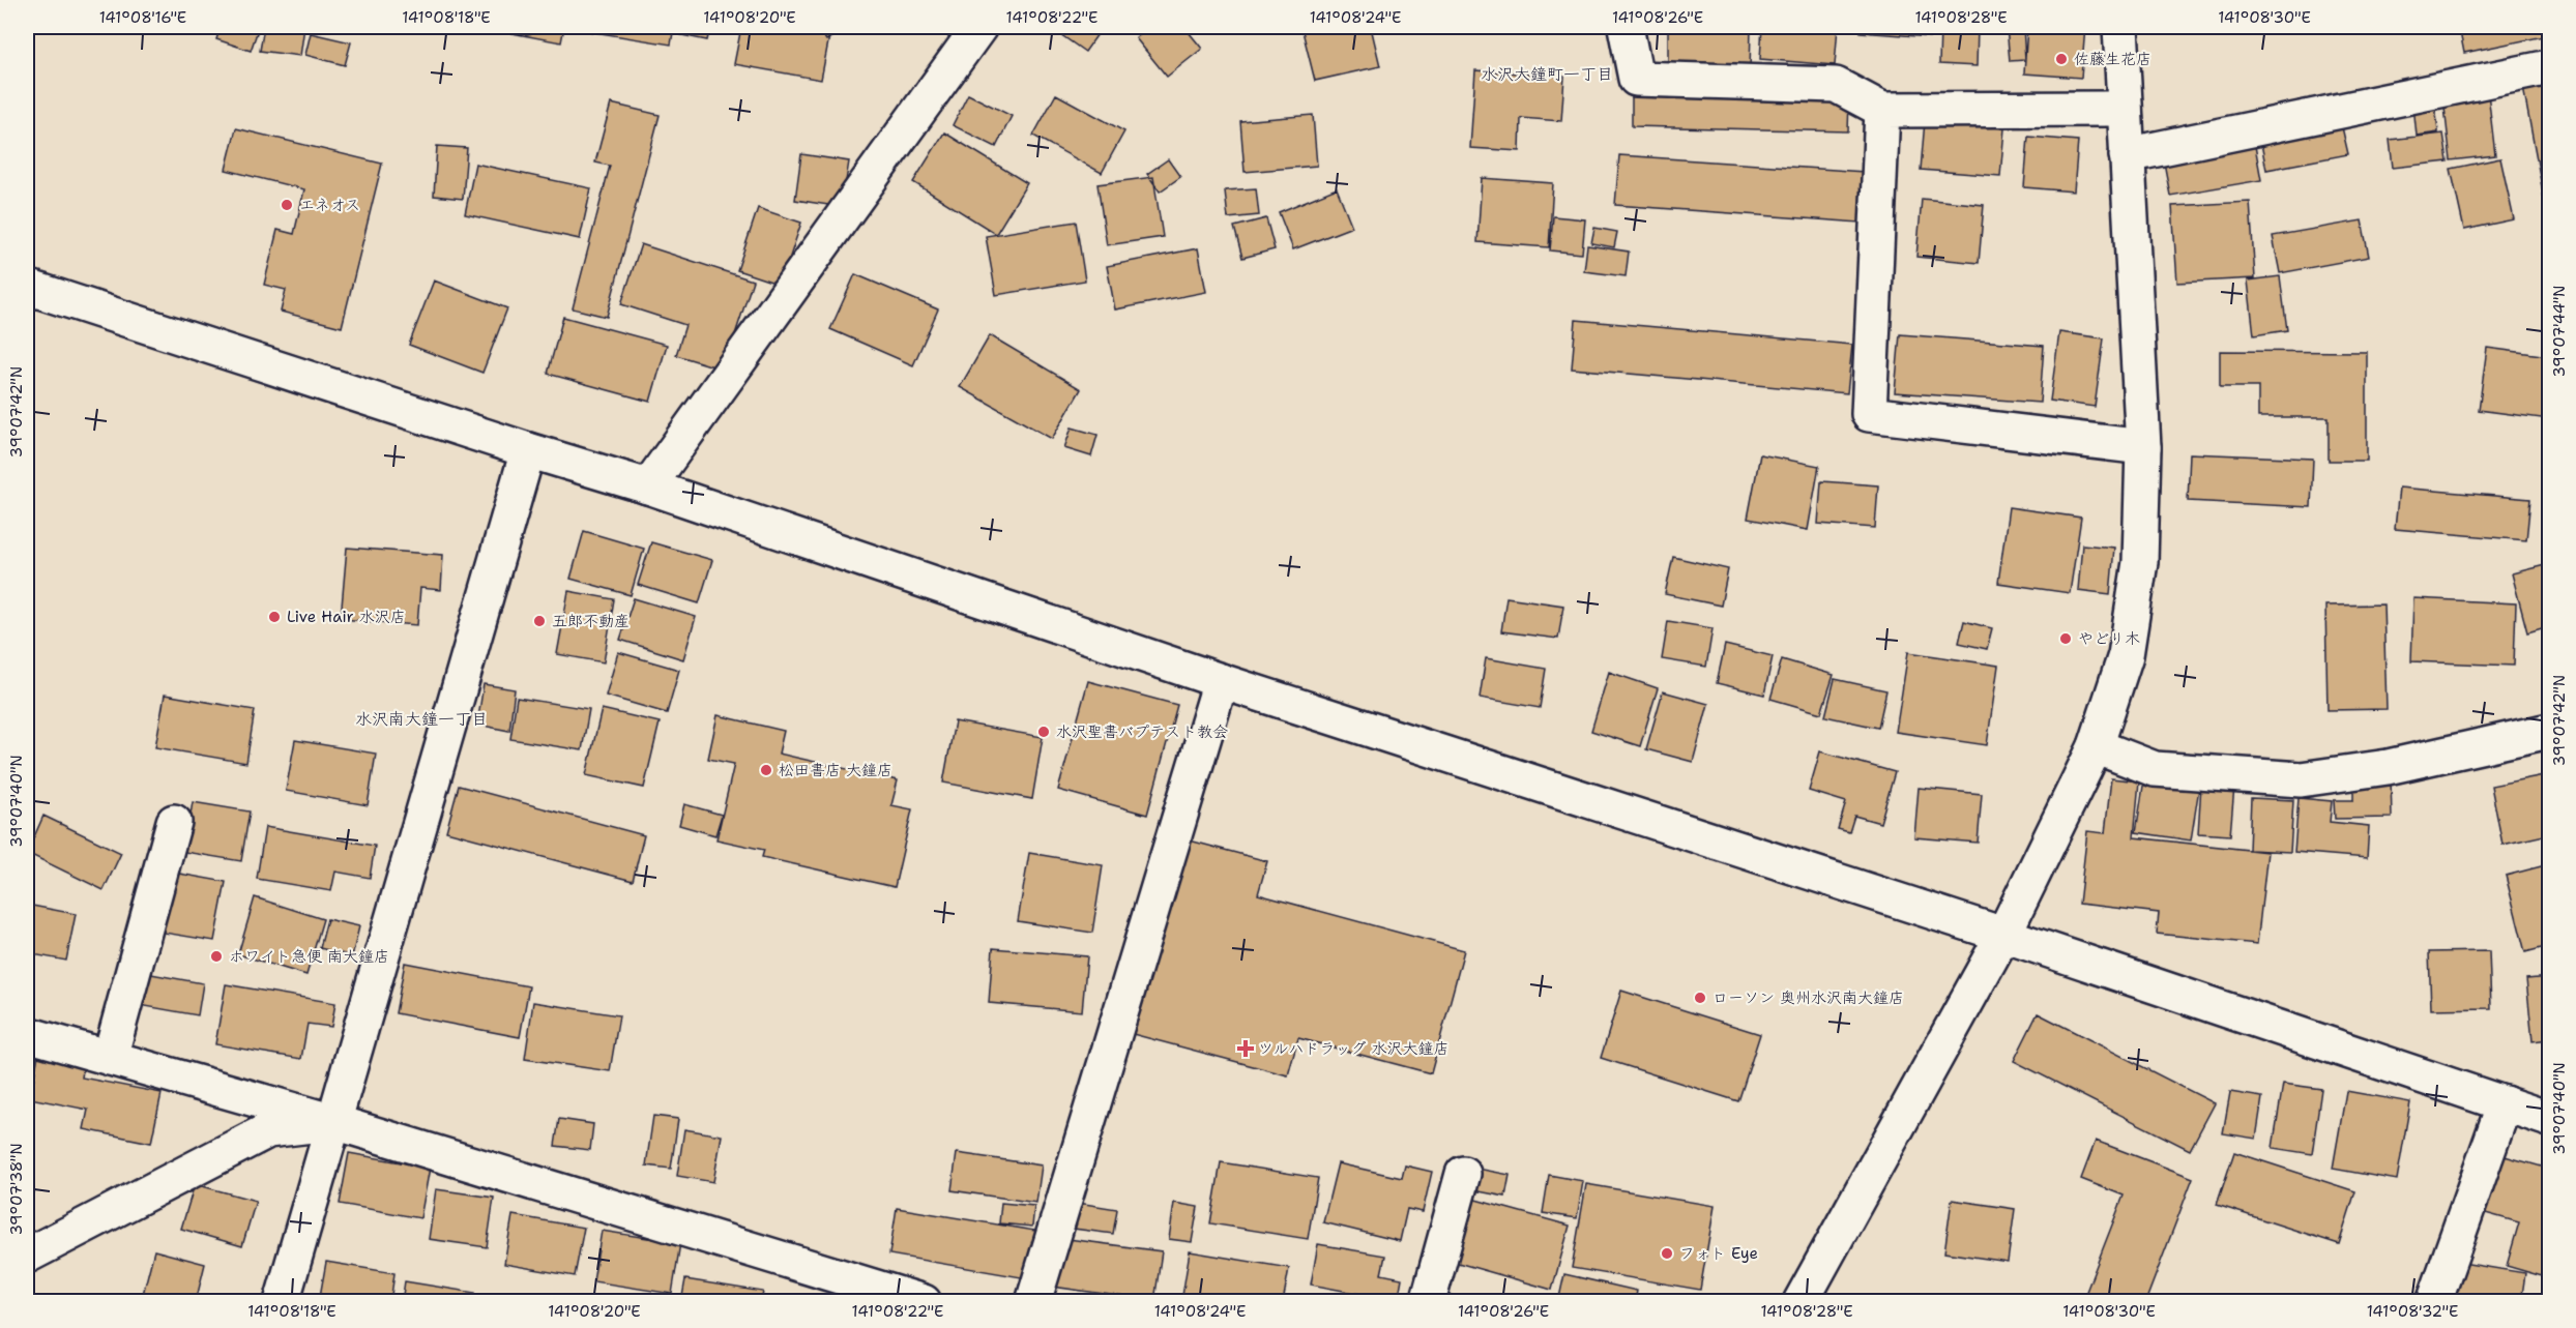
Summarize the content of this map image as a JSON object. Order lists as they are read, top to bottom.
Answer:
{
  "districts": ["水沢大鐘町一丁目", "水沢南大鐘一丁目"],
  "places": {
    "other": [
      "佐藤生花店",
      "エネオス",
      "Live Hair 水沢店",
      "五郎不動産",
      "やどり木",
      "水沢聖書バプテスト教会",
      "松田書店 大鐘店",
      "ホワイト急便 南大鐘店",
      "ローソン 奥州水沢南大鐘店",
      "フォト Eye"
    ],
    "health": ["ツルハドラッグ 水沢大鐘店"]
  },
  "coordinates": [
    "141°08'16\"E",
    "141°08'18\"E",
    "141°08'20\"E",
    "141°08'22\"E",
    "141°08'24\"E",
    "141°08'26\"E",
    "141°08'28\"E",
    "141°08'30\"E",
    "39°07'44\"N",
    "39°07'42\"N",
    "39°07'40\"N",
    "39°07'38\"N",
    "141°08'32\"E"
  ]
}
